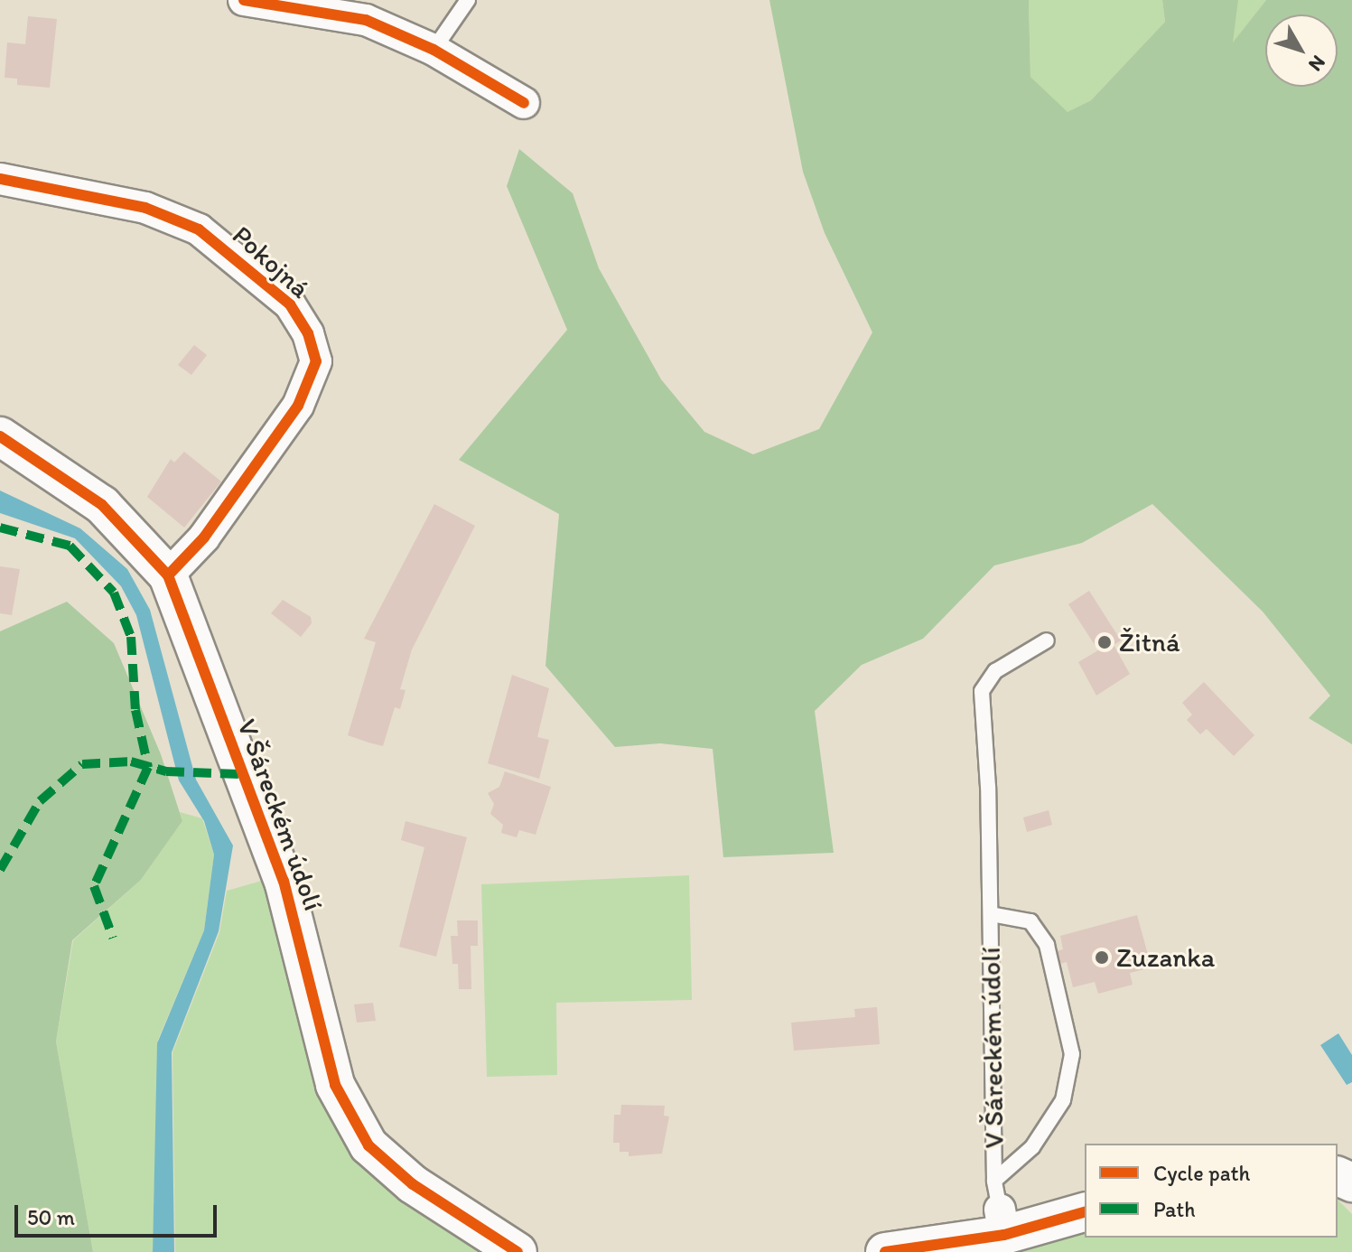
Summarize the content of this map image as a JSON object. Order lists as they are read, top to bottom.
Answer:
{
  "streets": {
    "street": ["Pokojná", "V Šáreckém údolí"]
  },
  "crossings": [
    ["Pokojná", "V Šáreckém údolí"]
  ],
  "places": ["Žitná", "Zuzanka"],
  "legend": ["Cycle path", "Path"],
  "scale_bar": "50 m",
  "north": "bottom right"
}
